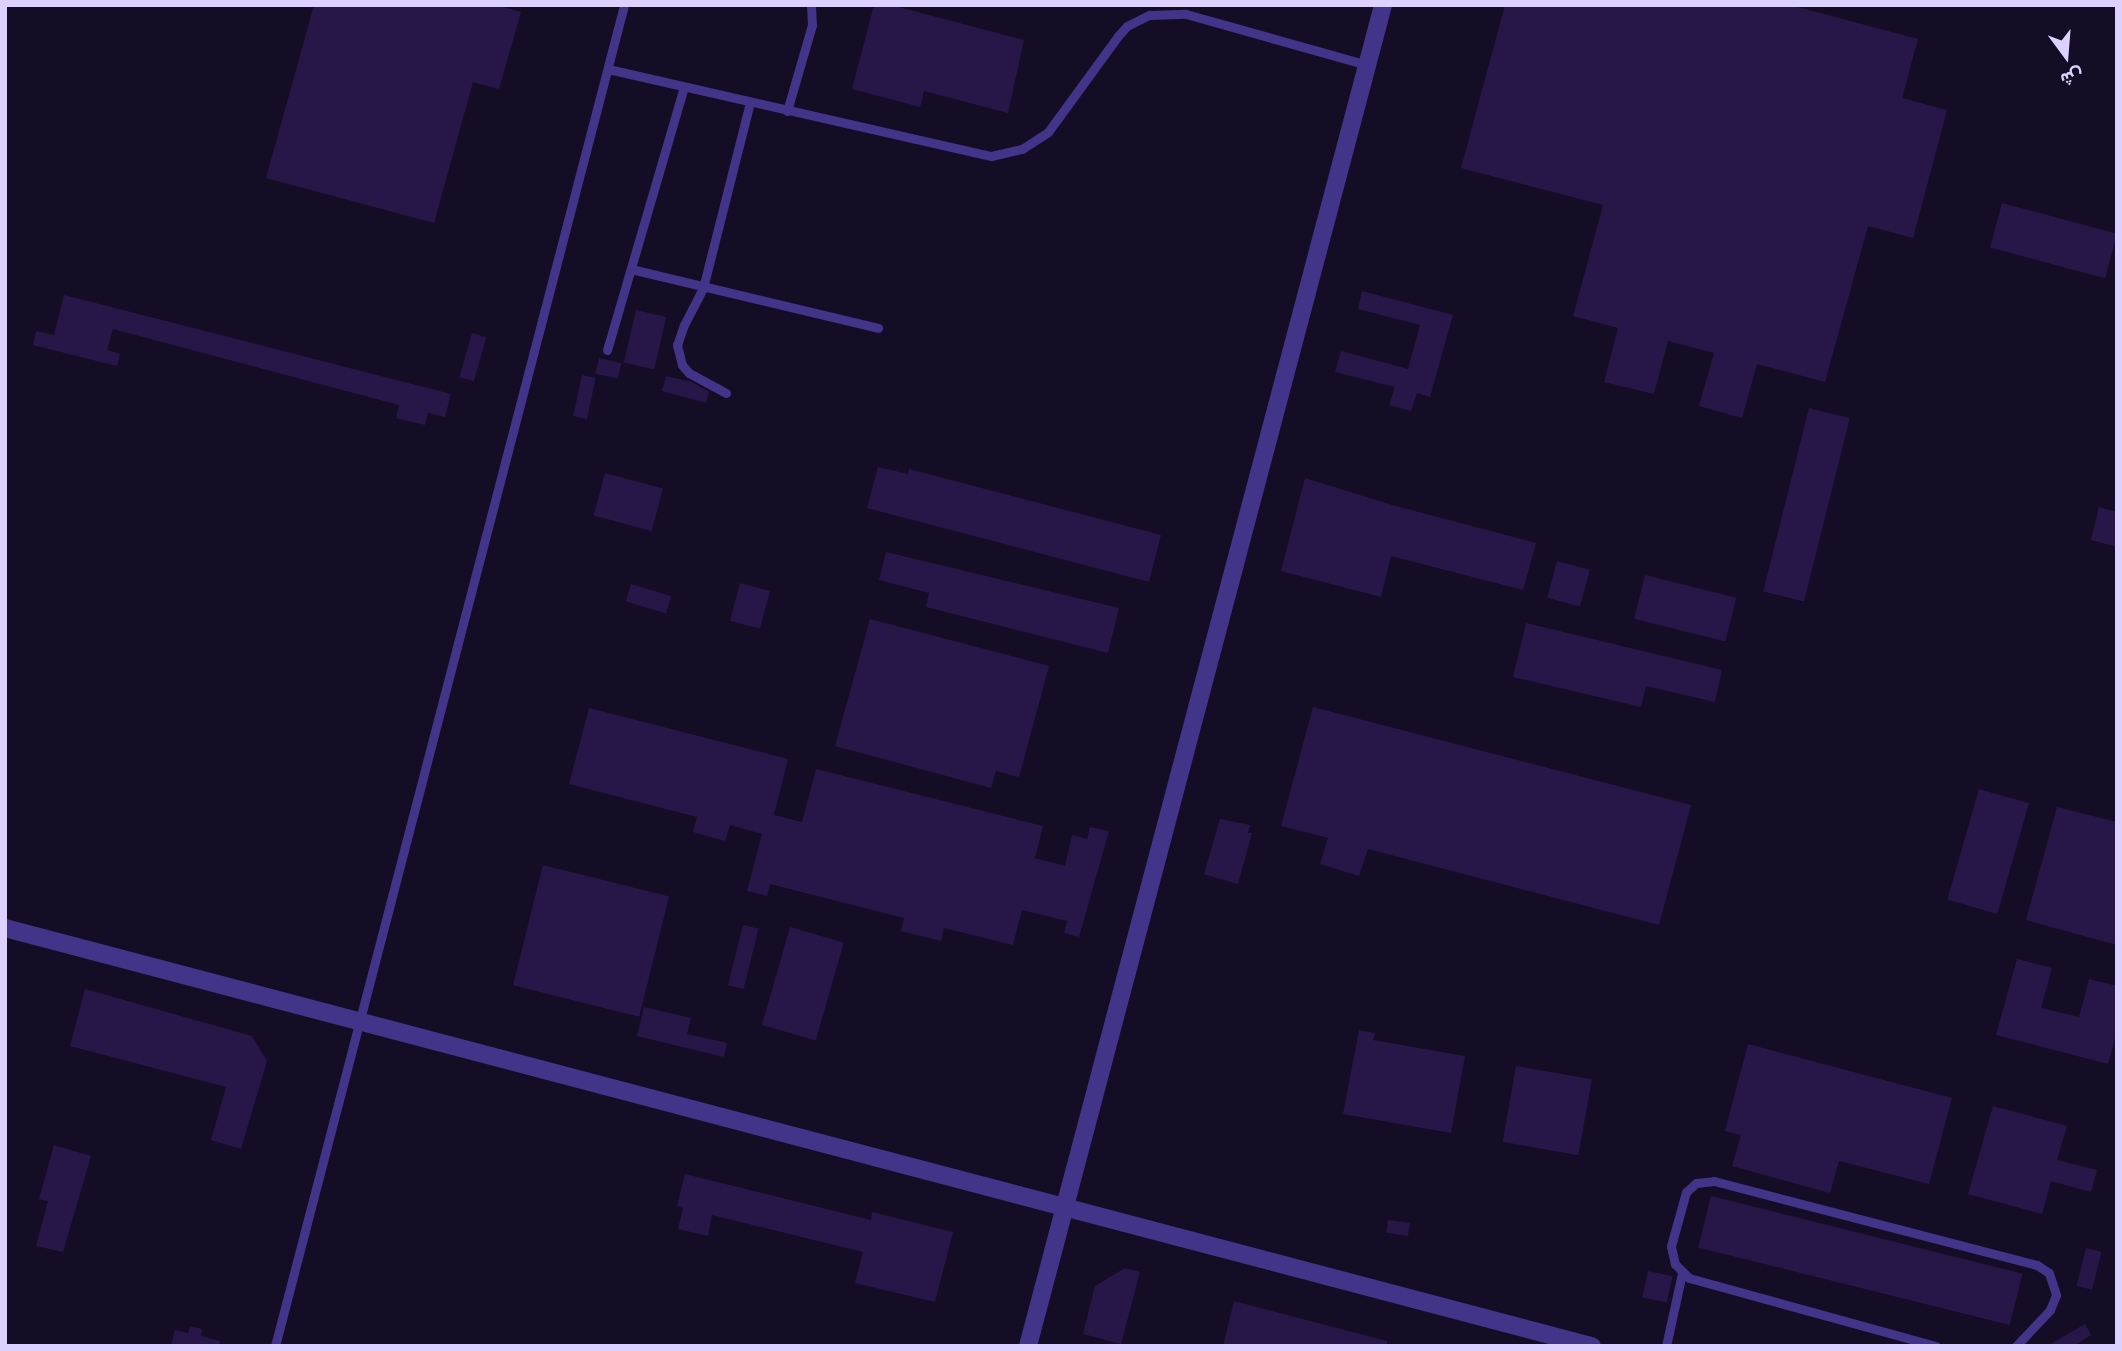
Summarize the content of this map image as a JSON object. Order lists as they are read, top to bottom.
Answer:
{
  "north": "bottom"
}
